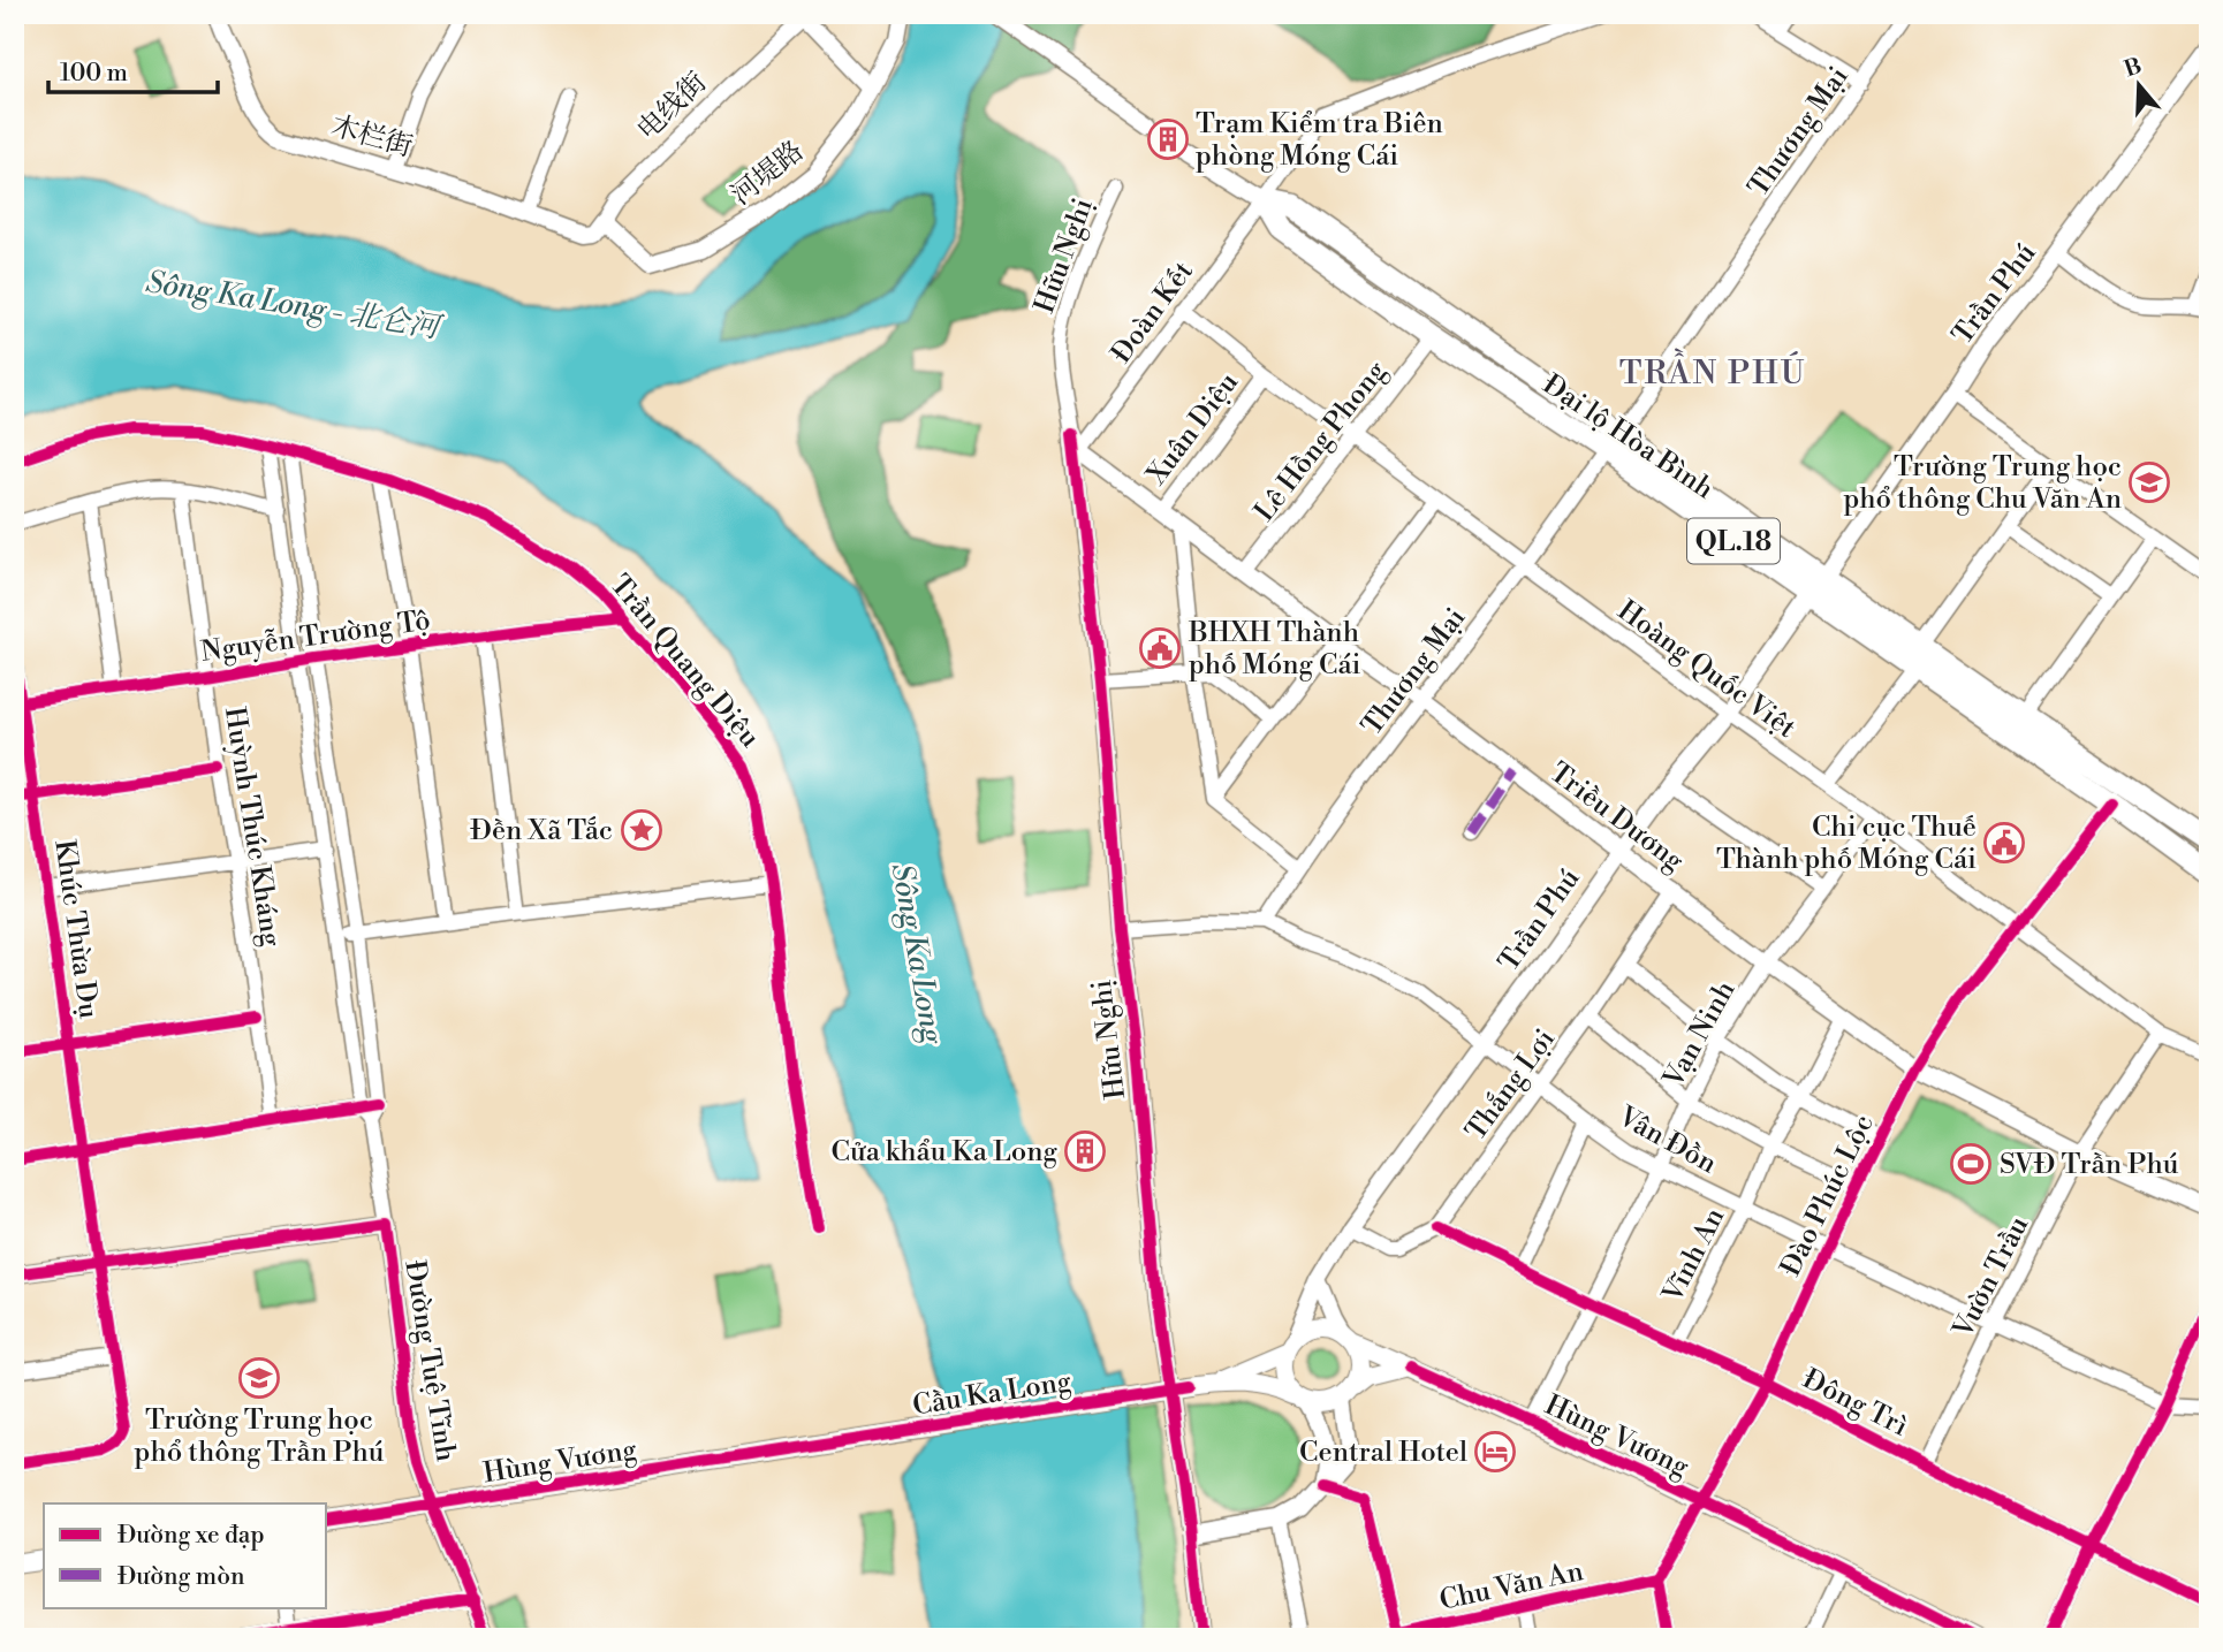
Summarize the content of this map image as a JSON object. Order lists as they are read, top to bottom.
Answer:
{
  "streets": {
    "highway": ["Đại lộ Hòa Bình", "QL.18"],
    "main road": ["Cầu Ka Long", "Hùng Vương"],
    "street": [
      "电线街",
      "Thương Mại",
      "木栏街",
      "河堤路",
      "Hữu Nghị",
      "Trần Phú",
      "Đoàn Kết",
      "Xuân Diệu",
      "Lê Hồng Phong",
      "Nguyễn Trường Tộ",
      "Trần Quang Diệu",
      "Hoàng Quốc Việt",
      "Triều Dương",
      "Huỳnh Thúc Kháng",
      "Khúc Thừa Dụ",
      "Vạn Ninh",
      "Thắng Lợi",
      "Vân Đồn",
      "Đào Phúc Lộc",
      "Vĩnh An",
      "Vườn Trầu",
      "Đường Tuệ Tĩnh",
      "Đông Trì",
      "Chu Văn An"
    ]
  },
  "crossings": [
    ["电线街", "木栏街"],
    ["电线街", "河堤路"],
    ["Thương Mại", "Đại lộ Hòa Bình"],
    ["Thương Mại", "Hoàng Quốc Việt"],
    ["Thương Mại", "Triều Dương"],
    ["Thương Mại", "Vân Đồn"],
    ["Hữu Nghị", "Vân Đồn"],
    ["Trần Phú", "Đại lộ Hòa Bình"],
    ["Trần Phú", "Hoàng Quốc Việt"],
    ["Trần Phú", "Triều Dương"],
    ["Trần Phú", "Thắng Lợi"],
    ["Trần Phú", "Vân Đồn"],
    ["Trần Phú", "Hùng Vương"],
    ["Đoàn Kết", "Đại lộ Hòa Bình"],
    ["Đoàn Kết", "Hoàng Quốc Việt"],
    ["Đoàn Kết", "Triều Dương"],
    ["Xuân Diệu", "Hoàng Quốc Việt"],
    ["Xuân Diệu", "Triều Dương"],
    ["Đại lộ Hòa Bình", "Lê Hồng Phong"],
    ["Đại lộ Hòa Bình", "Đào Phúc Lộc"],
    ["Lê Hồng Phong", "Hoàng Quốc Việt"],
    ["Lê Hồng Phong", "Triều Dương"],
    ["Nguyễn Trường Tộ", "Trần Quang Diệu"],
    ["Nguyễn Trường Tộ", "Huỳnh Thúc Kháng"],
    ["Nguyễn Trường Tộ", "Khúc Thừa Dụ"],
    ["Hoàng Quốc Việt", "Vạn Ninh"],
    ["Hoàng Quốc Việt", "Đào Phúc Lộc"],
    ["Hoàng Quốc Việt", "Vườn Trầu"],
    ["Triều Dương", "Vạn Ninh"],
    ["Triều Dương", "Thắng Lợi"],
    ["Triều Dương", "Đào Phúc Lộc"],
    ["Triều Dương", "Vĩnh An"],
    ["Triều Dương", "Vườn Trầu"],
    ["Vạn Ninh", "Vân Đồn"],
    ["Vạn Ninh", "Đông Trì"],
    ["Vạn Ninh", "Hùng Vương"],
    ["Thắng Lợi", "Vân Đồn"],
    ["Thắng Lợi", "Đông Trì"],
    ["Vân Đồn", "Đào Phúc Lộc"],
    ["Vân Đồn", "Vĩnh An"],
    ["Vân Đồn", "Vườn Trầu"],
    ["Đào Phúc Lộc", "Đông Trì"],
    ["Đào Phúc Lộc", "Hùng Vương"],
    ["Đào Phúc Lộc", "Chu Văn An"],
    ["Vĩnh An", "Đông Trì"],
    ["Vườn Trầu", "Đông Trì"],
    ["Đường Tuệ Tĩnh", "Hùng Vương"],
    ["Cầu Ka Long", "Hùng Vương"]
  ],
  "districts": ["TRẦN PHÚ"],
  "water": ["Sông Ka Long - 北仑河", "Sông Ka Long"],
  "places": {
    "building": ["Trạm Kiểm tra Biên phòng Móng Cái", "Cửa khẩu Ka Long"],
    "school or university": ["Trường Trung học phổ thông Chu Văn An", "Trường Trung học phổ thông Trần Phú"],
    "public building": ["BHXH Thành phố Móng Cái", "Chi cục Thuế Thành phố Móng Cái"],
    "place": ["Đền Xã Tắc"],
    "sports": ["SVĐ Trần Phú"],
    "hotel": ["Central Hotel"]
  },
  "legend": ["Đường xe đạp", "Đường mòn"],
  "scale_bar": "100 m",
  "north": "top"
}
